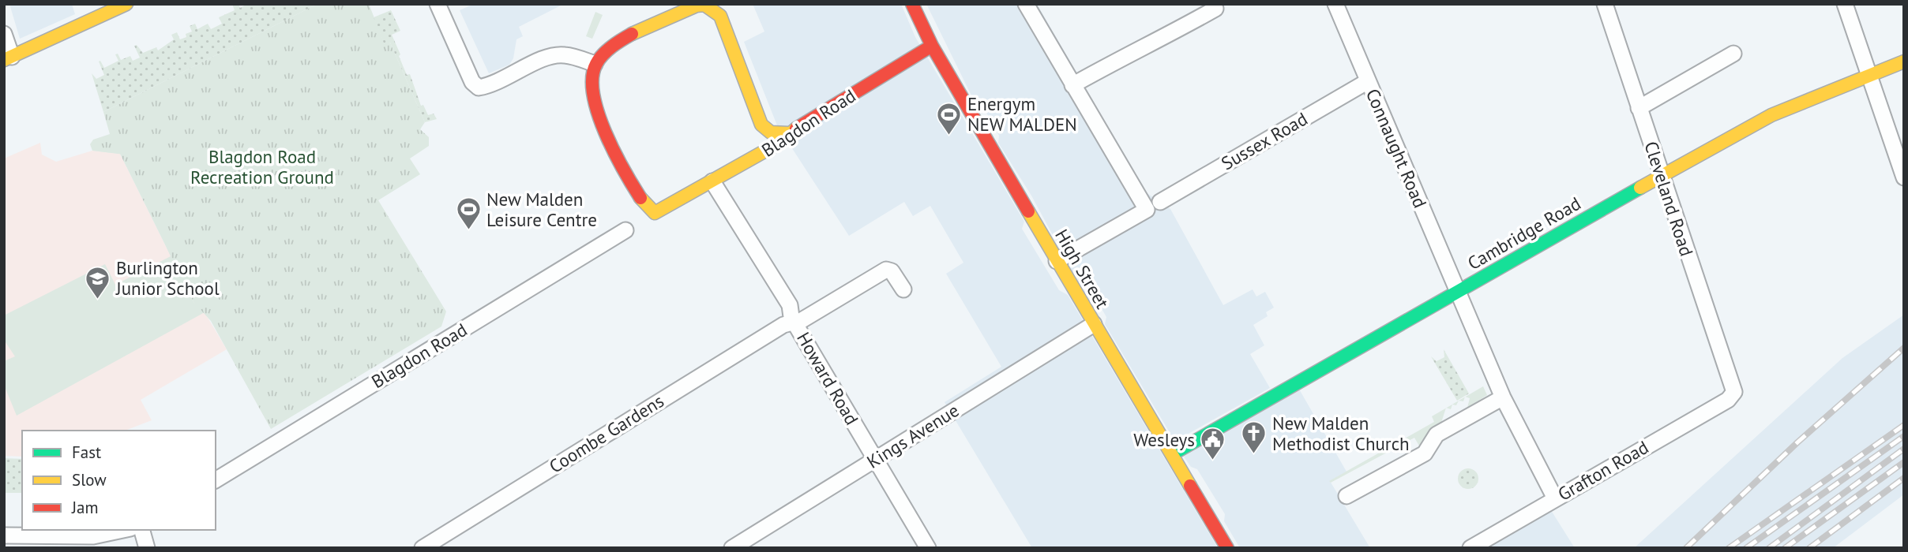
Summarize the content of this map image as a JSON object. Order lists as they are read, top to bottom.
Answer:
{
  "streets": {
    "street": [
      "Blagdon Road",
      "Sussex Road",
      "Connaught Road",
      "Cleveland Road",
      "Cambridge Road",
      "High Street",
      "Howard Road",
      "Coombe Gardens",
      "Kings Avenue",
      "Grafton Road"
    ]
  },
  "crossings": [
    ["Blagdon Road", "High Street"],
    ["Blagdon Road", "Howard Road"],
    ["Sussex Road", "Connaught Road"],
    ["Connaught Road", "Cambridge Road"],
    ["Connaught Road", "Grafton Road"],
    ["Cleveland Road", "Cambridge Road"],
    ["Cleveland Road", "Grafton Road"],
    ["Cambridge Road", "High Street"],
    ["High Street", "Kings Avenue"],
    ["Howard Road", "Coombe Gardens"],
    ["Howard Road", "Kings Avenue"]
  ],
  "parks": ["Blagdon Road Recreation Ground"],
  "places": {
    "sports": ["Energym NEW MALDEN", "New Malden Leisure Centre"],
    "school or university": ["Burlington Junior School"],
    "church": ["New Malden Methodist Church"],
    "public building": ["Wesleys"]
  },
  "legend": ["Fast", "Slow", "Jam"]
}
